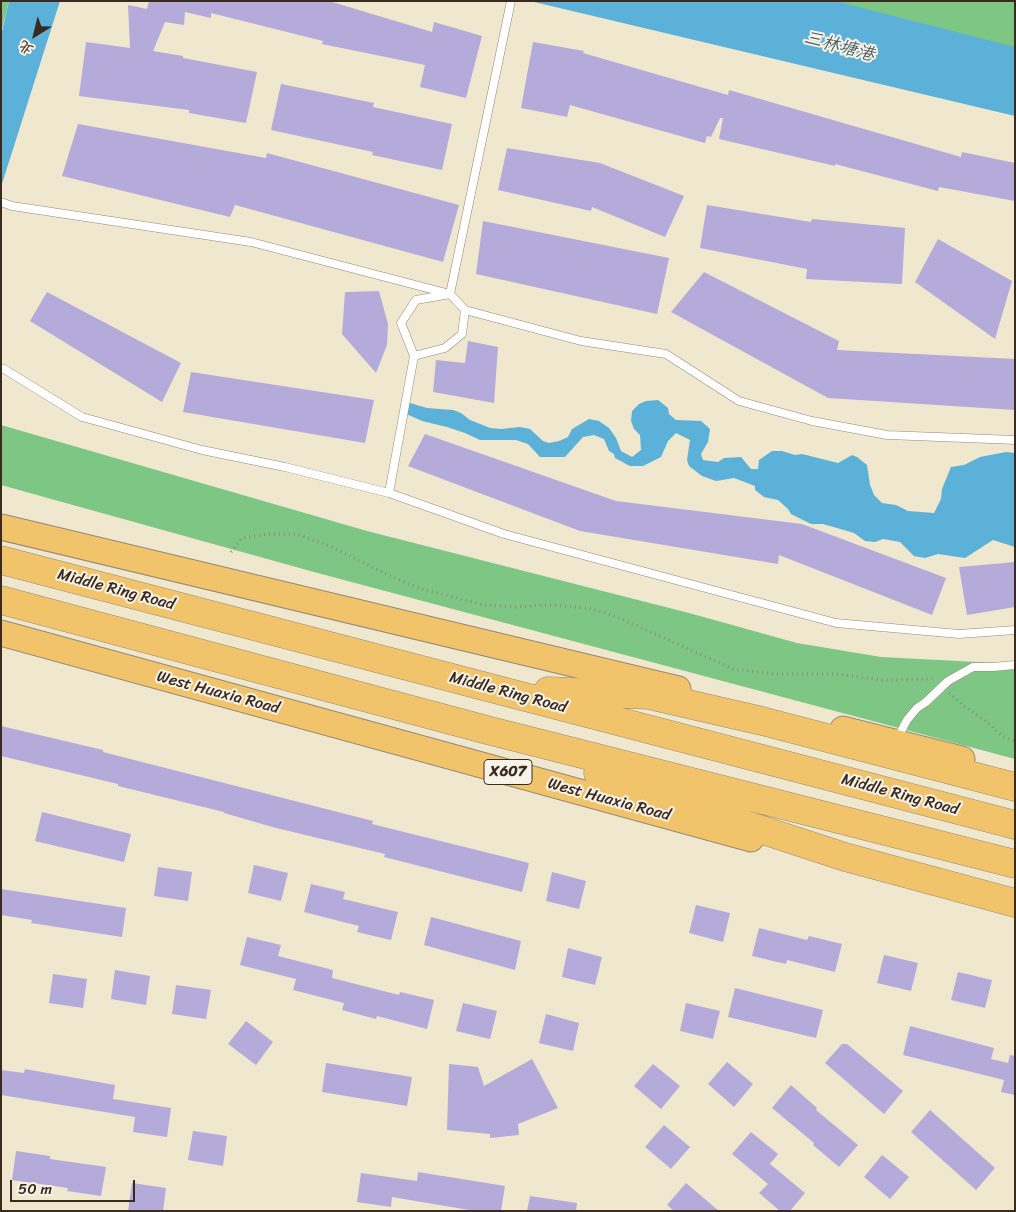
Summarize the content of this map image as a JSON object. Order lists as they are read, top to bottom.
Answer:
{
  "streets": {
    "highway": ["Middle Ring Road"],
    "main road": ["West Huaxia Road", "X607"]
  },
  "water": ["三林塘港"],
  "scale_bar": "50 m",
  "north": "bottom left"
}
